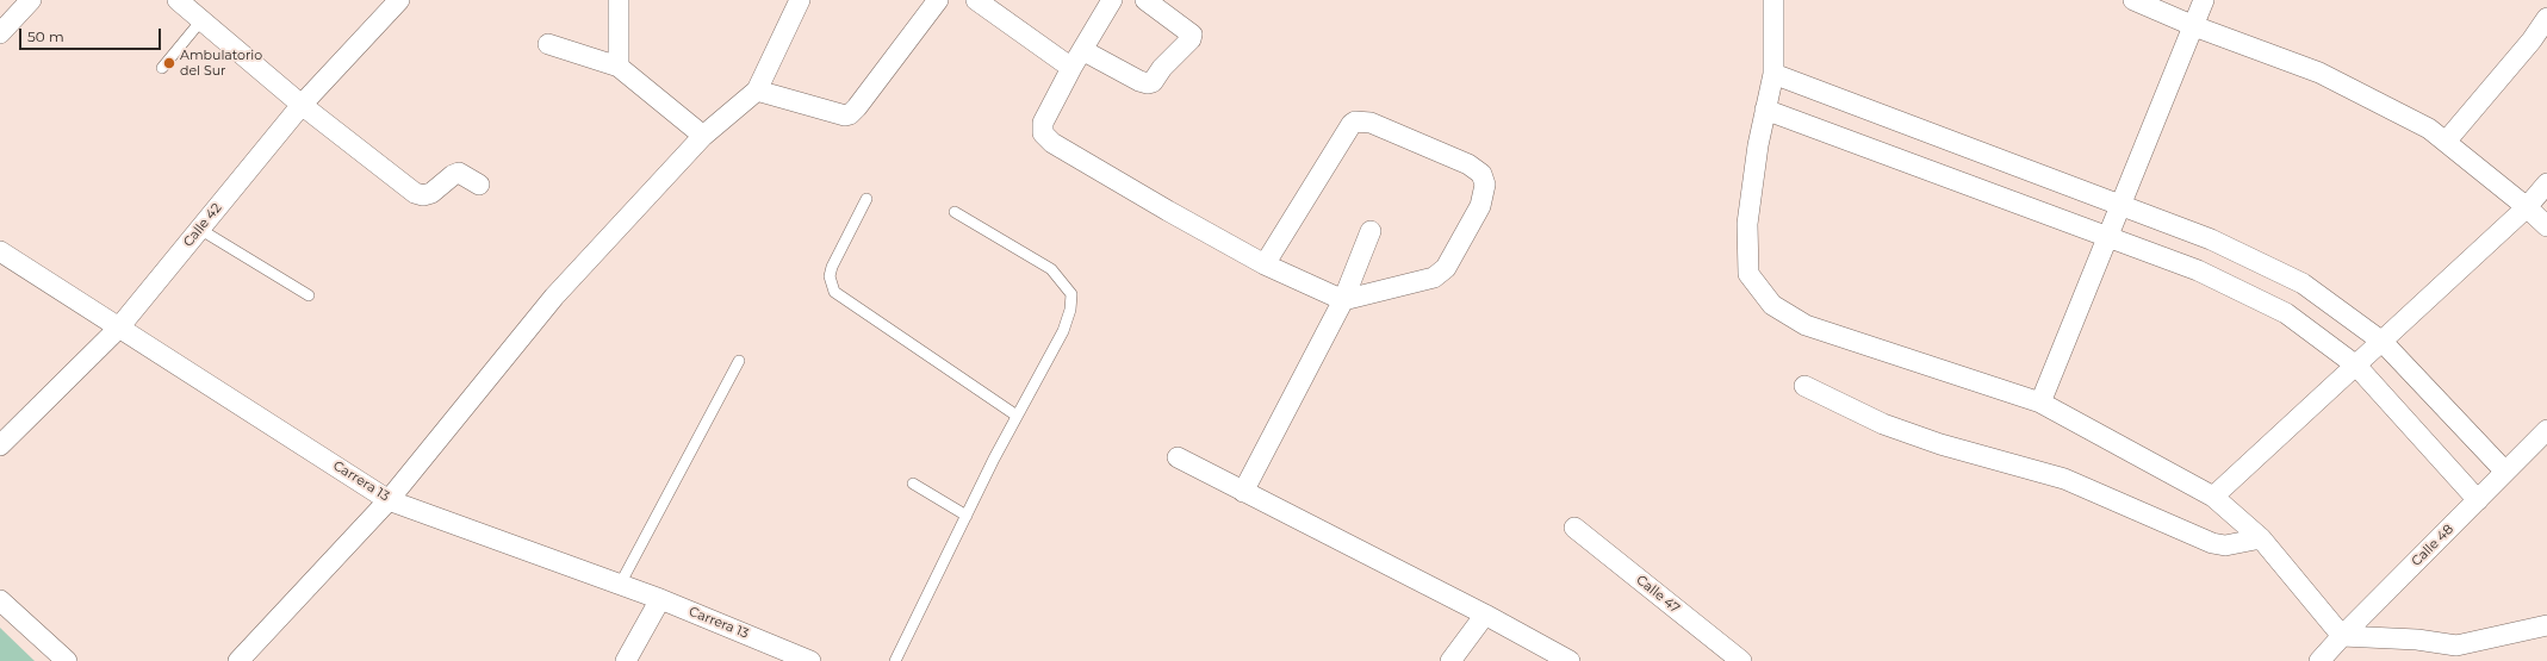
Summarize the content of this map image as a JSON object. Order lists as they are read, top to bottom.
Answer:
{
  "streets": {
    "street": [
      "Calle 42",
      "Carrera 13",
      "Calle 48",
      "Calle 47"
    ]
  },
  "crossings": [
    ["Calle 42", "Carrera 13"]
  ],
  "places": ["Ambulatorio del Sur"],
  "scale_bar": "50 m"
}
